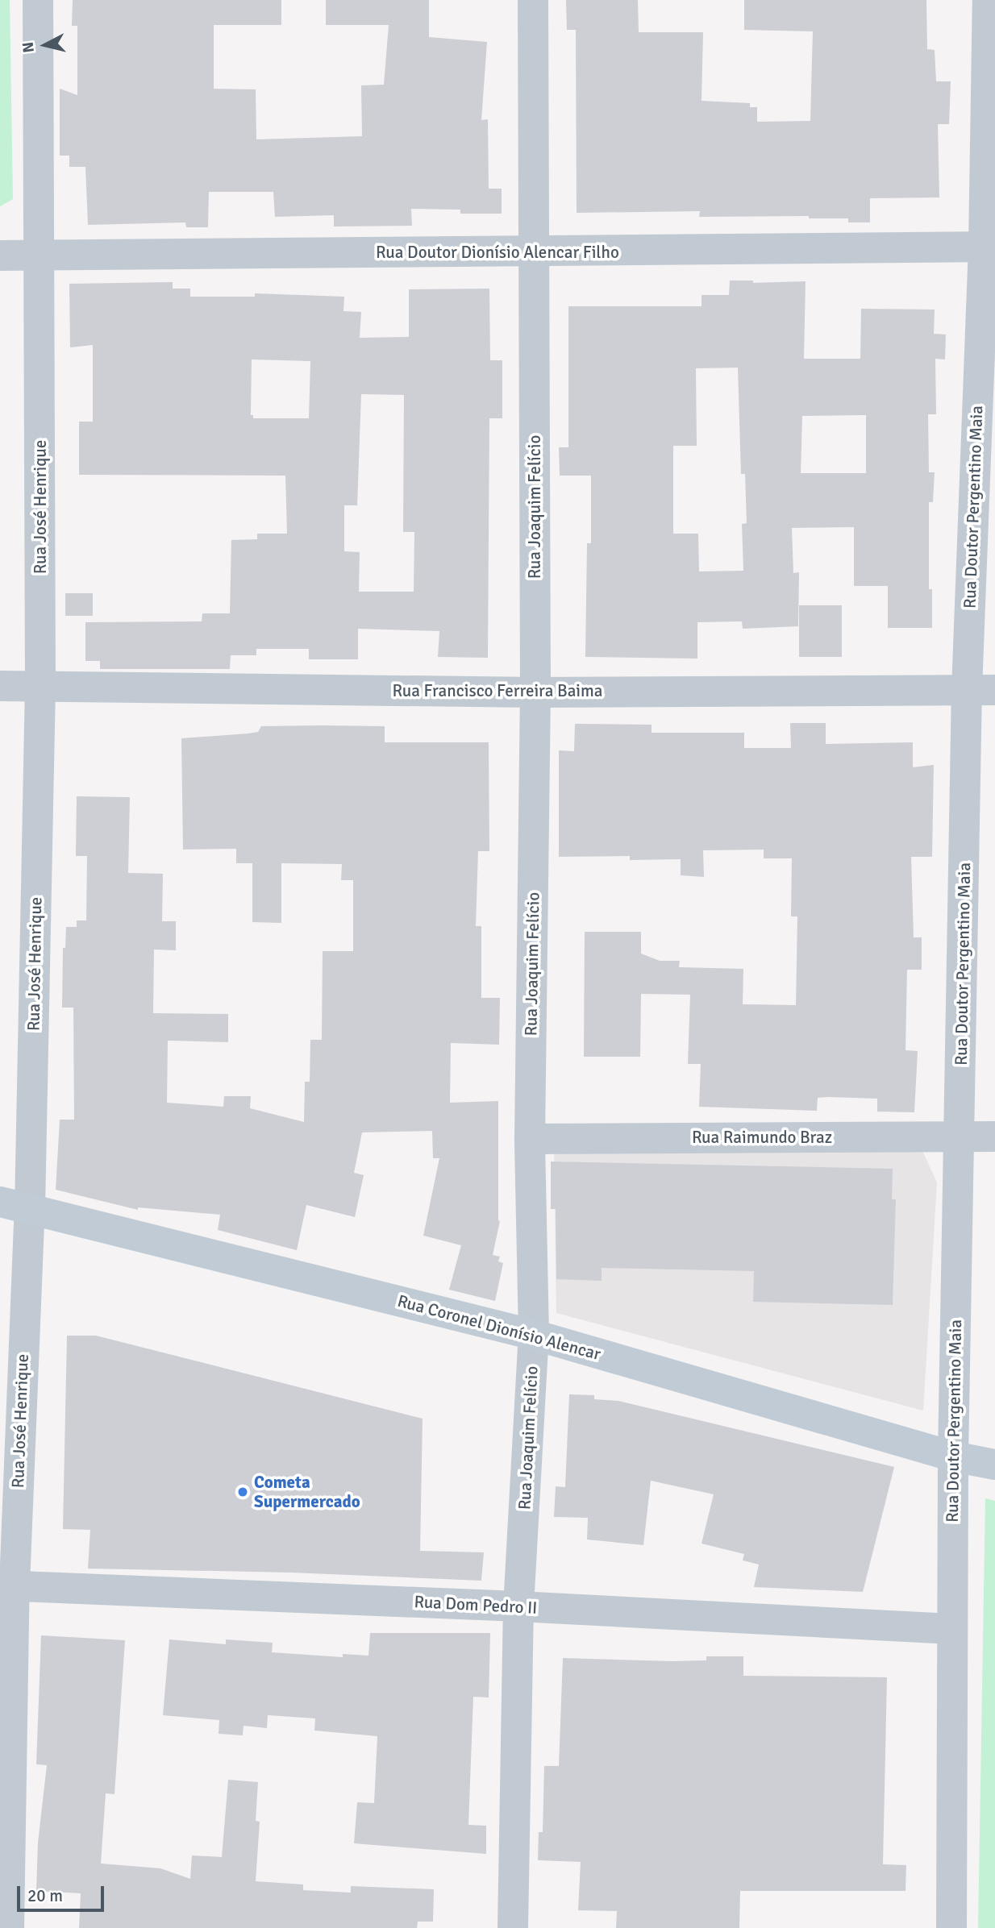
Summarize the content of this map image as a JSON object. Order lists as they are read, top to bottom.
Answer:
{
  "streets": {
    "main road": ["Rua Coronel Dionísio Alencar"],
    "street": [
      "Rua Doutor Dionísio Alencar Filho",
      "Rua José Henrique",
      "Rua Joaquim Felício",
      "Rua Doutor Pergentino Maia",
      "Rua Francisco Ferreira Baima",
      "Rua Raimundo Braz",
      "Rua Dom Pedro II"
    ]
  },
  "crossings": [
    ["Rua Doutor Dionísio Alencar Filho", "Rua José Henrique"],
    ["Rua Doutor Dionísio Alencar Filho", "Rua Joaquim Felício"],
    ["Rua Doutor Dionísio Alencar Filho", "Rua Doutor Pergentino Maia"],
    ["Rua José Henrique", "Rua Francisco Ferreira Baima"],
    ["Rua José Henrique", "Rua Coronel Dionísio Alencar"],
    ["Rua José Henrique", "Rua Dom Pedro II"],
    ["Rua Joaquim Felício", "Rua Francisco Ferreira Baima"],
    ["Rua Joaquim Felício", "Rua Raimundo Braz"],
    ["Rua Joaquim Felício", "Rua Coronel Dionísio Alencar"],
    ["Rua Joaquim Felício", "Rua Dom Pedro II"],
    ["Rua Doutor Pergentino Maia", "Rua Francisco Ferreira Baima"],
    ["Rua Doutor Pergentino Maia", "Rua Raimundo Braz"],
    ["Rua Doutor Pergentino Maia", "Rua Coronel Dionísio Alencar"],
    ["Rua Doutor Pergentino Maia", "Rua Dom Pedro II"]
  ],
  "places": ["Cometa Supermercado"],
  "scale_bar": "20 m",
  "north": "left"
}
